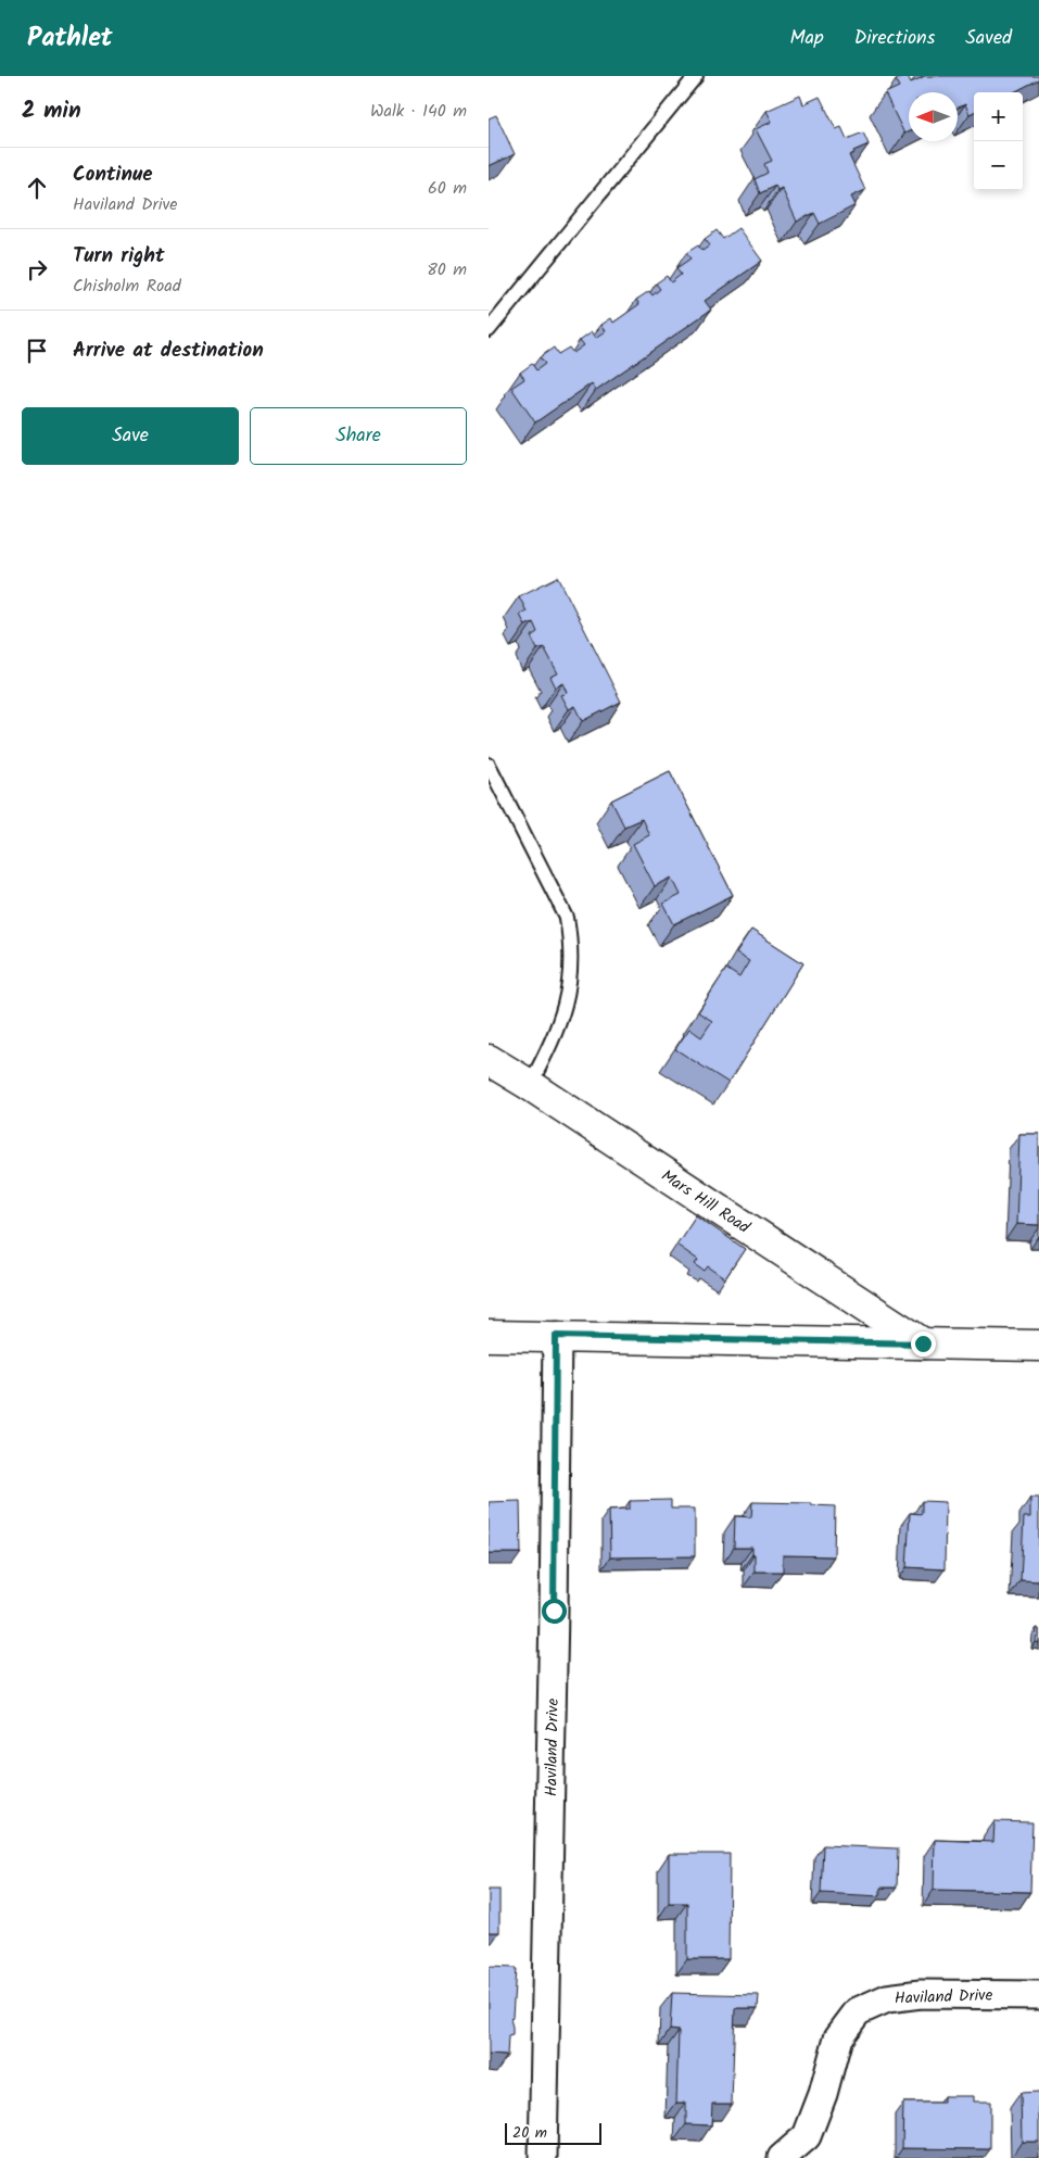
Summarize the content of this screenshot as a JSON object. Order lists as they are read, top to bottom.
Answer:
{
  "streets": {
    "main road": ["Mars Hill Road"],
    "street": ["Haviland Drive"]
  },
  "scale_bar": "20 m",
  "north": "left",
  "page": {
    "header": "Pathlet",
    "nav": ["Map", "Directions", "Saved"],
    "heading": ["2 min", "Walk · 140 m"],
    "map_buttons": ["+", "−"],
    "list": [
      ["Continue", "Haviland Drive", "60 m"],
      ["Turn right", "Chisholm Road", "80 m"],
      "Arrive at destination"
    ],
    "buttons": ["Save", "Share"],
    "scale": "20 m"
  }
}
